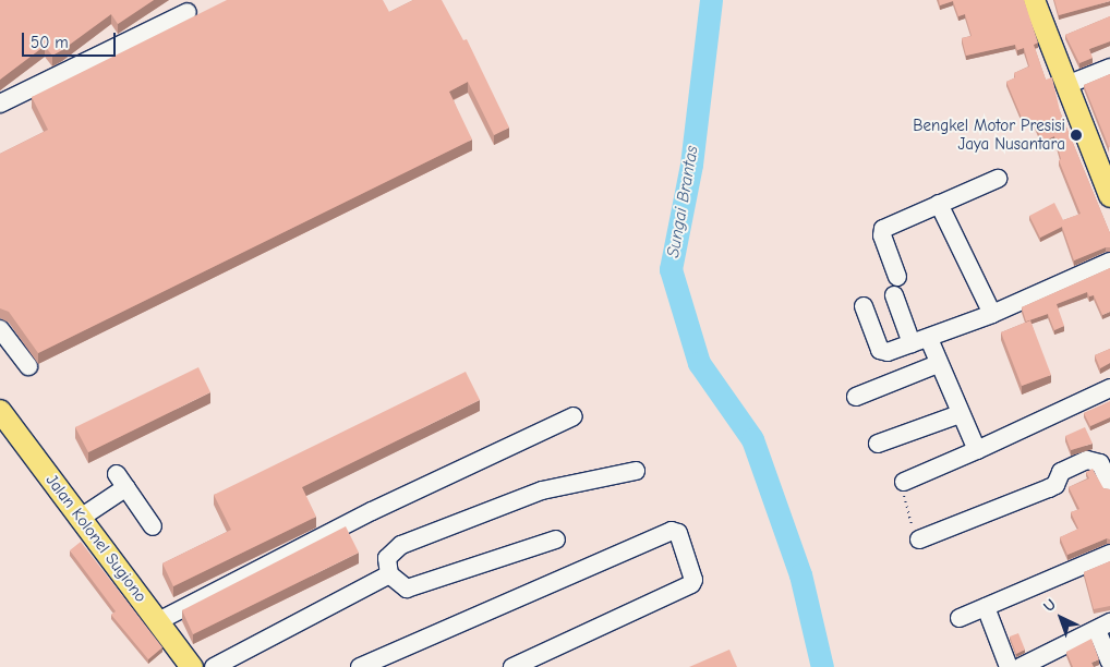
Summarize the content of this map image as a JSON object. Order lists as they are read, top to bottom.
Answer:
{
  "streets": {
    "main road": ["Jalan Kolonel Sugiono"]
  },
  "water": ["Sungai Brantas"],
  "places": ["Bengkel Motor Presisi Jaya Nusantara"],
  "scale_bar": "50 m",
  "north": "top left"
}
